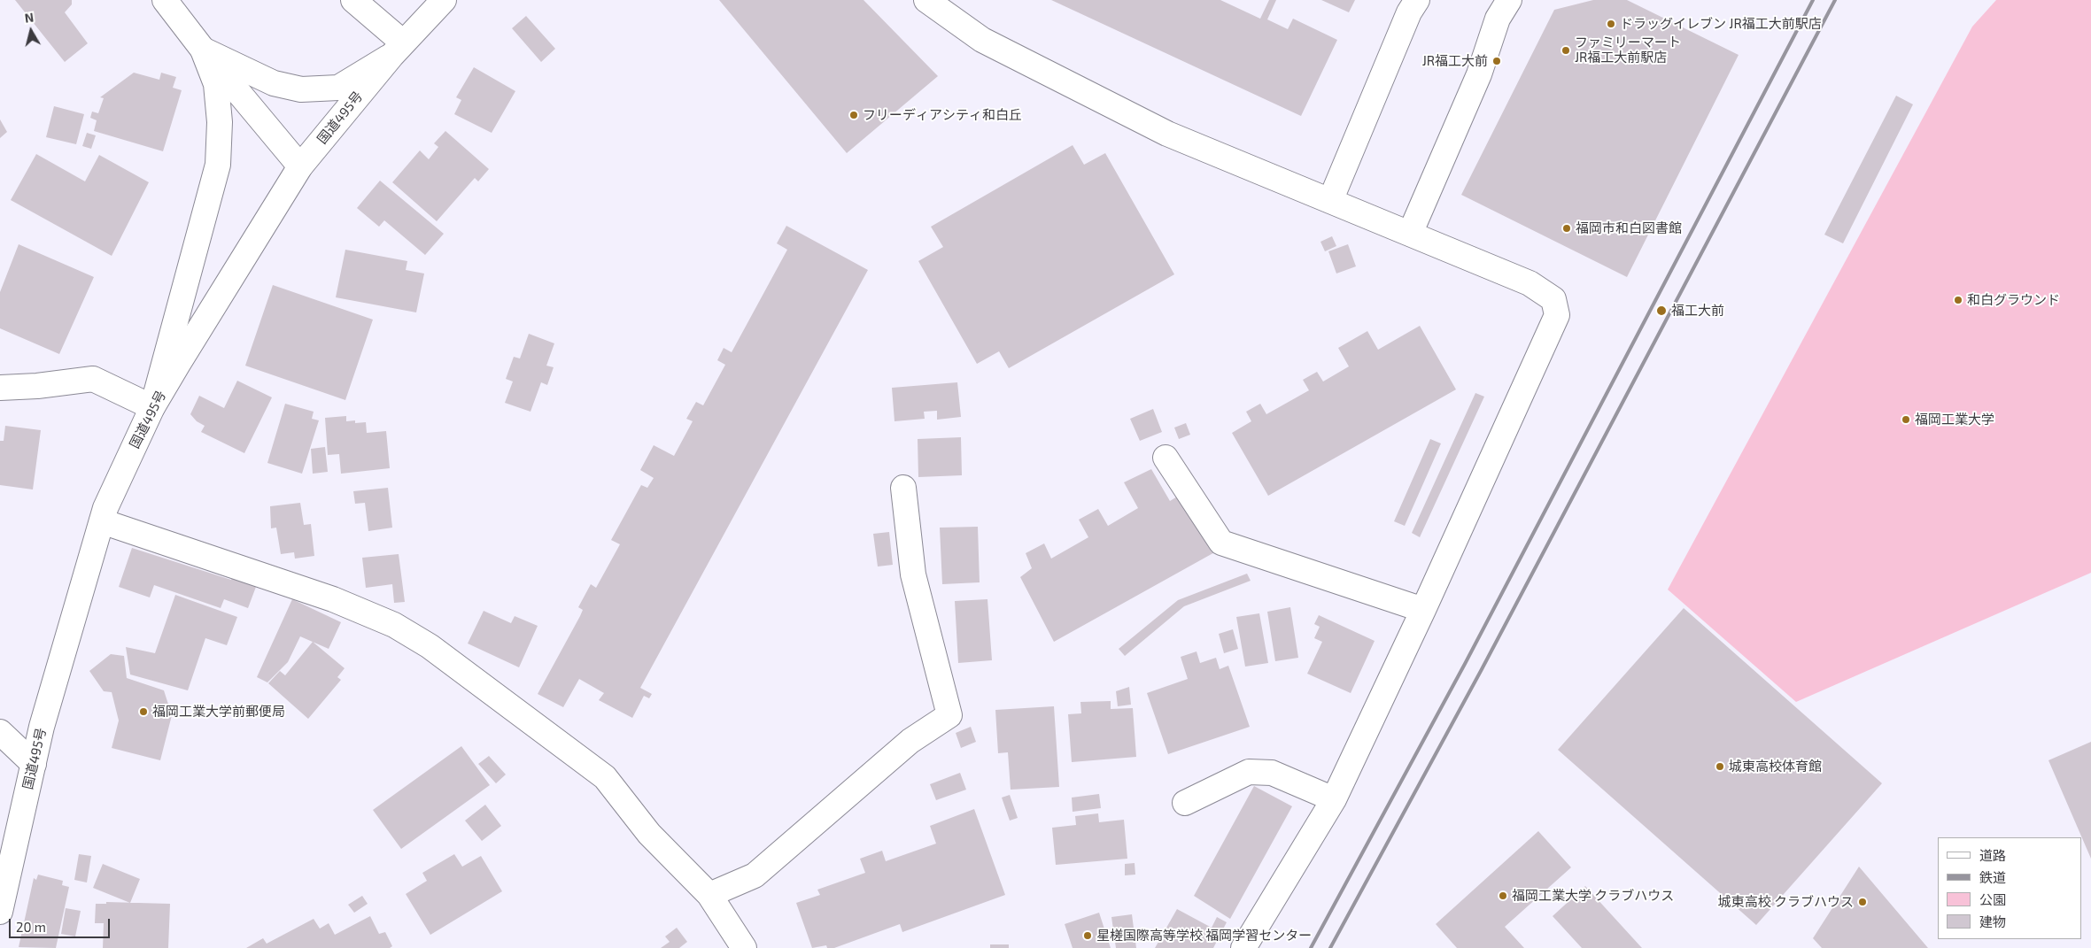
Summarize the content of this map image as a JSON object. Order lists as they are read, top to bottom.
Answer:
{
  "streets": {
    "main road": ["国道495号"]
  },
  "places": [
    "ドラッグイレブン JR福工大前駅店",
    "ファミリーマート JR福工大前駅店",
    "JR福工大前",
    "フリーディアシティ和白丘",
    "福岡市和白図書館",
    "和白グラウンド",
    "福工大前",
    "福岡工業大学",
    "福岡工業大学前郵便局",
    "城東高校体育館",
    "福岡工業大学 クラブハウス",
    "城東高校 クラブハウス",
    "星槎国際高等学校 福岡学習センター"
  ],
  "legend": [
    "道路",
    "鉄道",
    "公園",
    "建物"
  ],
  "scale_bar": "20 m",
  "north": "top"
}
